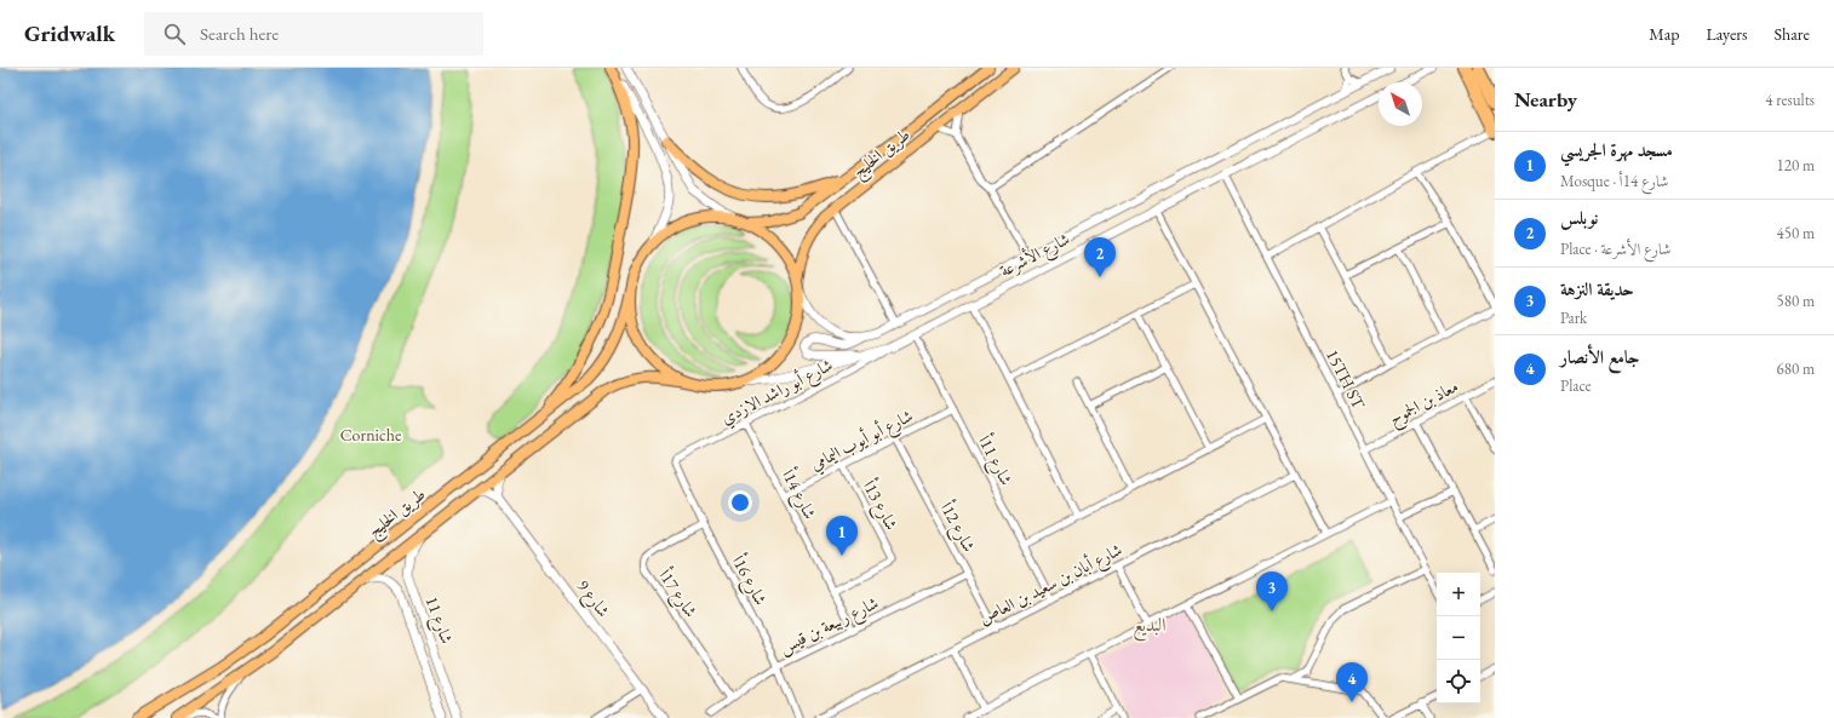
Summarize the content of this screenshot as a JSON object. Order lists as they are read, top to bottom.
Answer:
{
  "streets": {
    "main road": ["طريق الخليج"],
    "street": [
      "شارع الأشرعة",
      "15TH ST",
      "شارع أبو راشد الازدي",
      "معاذ بن الجموح",
      "شارع أبو أيوب اليمامي",
      "شارع 11أ",
      "شارع 14أ",
      "شارع 13أ",
      "شارع 12أ",
      "شارع 16أ",
      "شارع أبان بن سعيد بن العاص",
      "شارع 17أ",
      "شارع 9",
      "شارع 11",
      "شارع ربيعة بن قيس"
    ]
  },
  "crossings": [
    ["طريق الخليج", "شارع الأشرعة"],
    ["طريق الخليج", "شارع 11"],
    ["شارع الأشرعة", "15TH ST"],
    ["شارع الأشرعة", "شارع أبو راشد الازدي"],
    ["شارع الأشرعة", "شارع 11أ"],
    ["15TH ST", "معاذ بن الجموح"],
    ["شارع أبو راشد الازدي", "شارع 14أ"],
    ["شارع أبو راشد الازدي", "شارع 16أ"],
    ["شارع أبو أيوب اليمامي", "شارع 11أ"],
    ["شارع أبو أيوب اليمامي", "شارع 14أ"],
    ["شارع أبو أيوب اليمامي", "شارع 13أ"],
    ["شارع أبو أيوب اليمامي", "شارع 12أ"],
    ["شارع 11أ", "شارع أبان بن سعيد بن العاص"],
    ["شارع 14أ", "شارع 13أ"],
    ["شارع 14أ", "شارع ربيعة بن قيس"],
    ["شارع 12أ", "شارع أبان بن سعيد بن العاص"],
    ["شارع 12أ", "شارع ربيعة بن قيس"],
    ["شارع 16أ", "شارع 17أ"],
    ["شارع 16أ", "شارع ربيعة بن قيس"],
    ["شارع 17أ", "شارع ربيعة بن قيس"]
  ],
  "districts": ["البديع"],
  "parks": ["Corniche"],
  "north": "top left",
  "page": {
    "header": "Gridwalk",
    "search": "Search here",
    "nav": ["Map", "Layers", "Share"],
    "heading": ["Nearby", "4 results"],
    "list": [
      {
        "mark": "1",
        "name": "مسجد مهرة الجريسي",
        "note": "Mosque · شارع 14أ",
        "value": "120 m"
      },
      {
        "mark": "2",
        "name": "نوبلس",
        "note": "Place · شارع الأشرعة",
        "value": "450 m"
      },
      {
        "mark": "3",
        "name": "حديقة النزهة",
        "note": "Park",
        "value": "580 m"
      },
      {
        "mark": "4",
        "name": "جامع الأنصار",
        "note": "Place",
        "value": "680 m"
      }
    ],
    "pins": [
      "2",
      "1",
      "3",
      "4"
    ],
    "map_buttons": ["+", "−"]
  }
}
